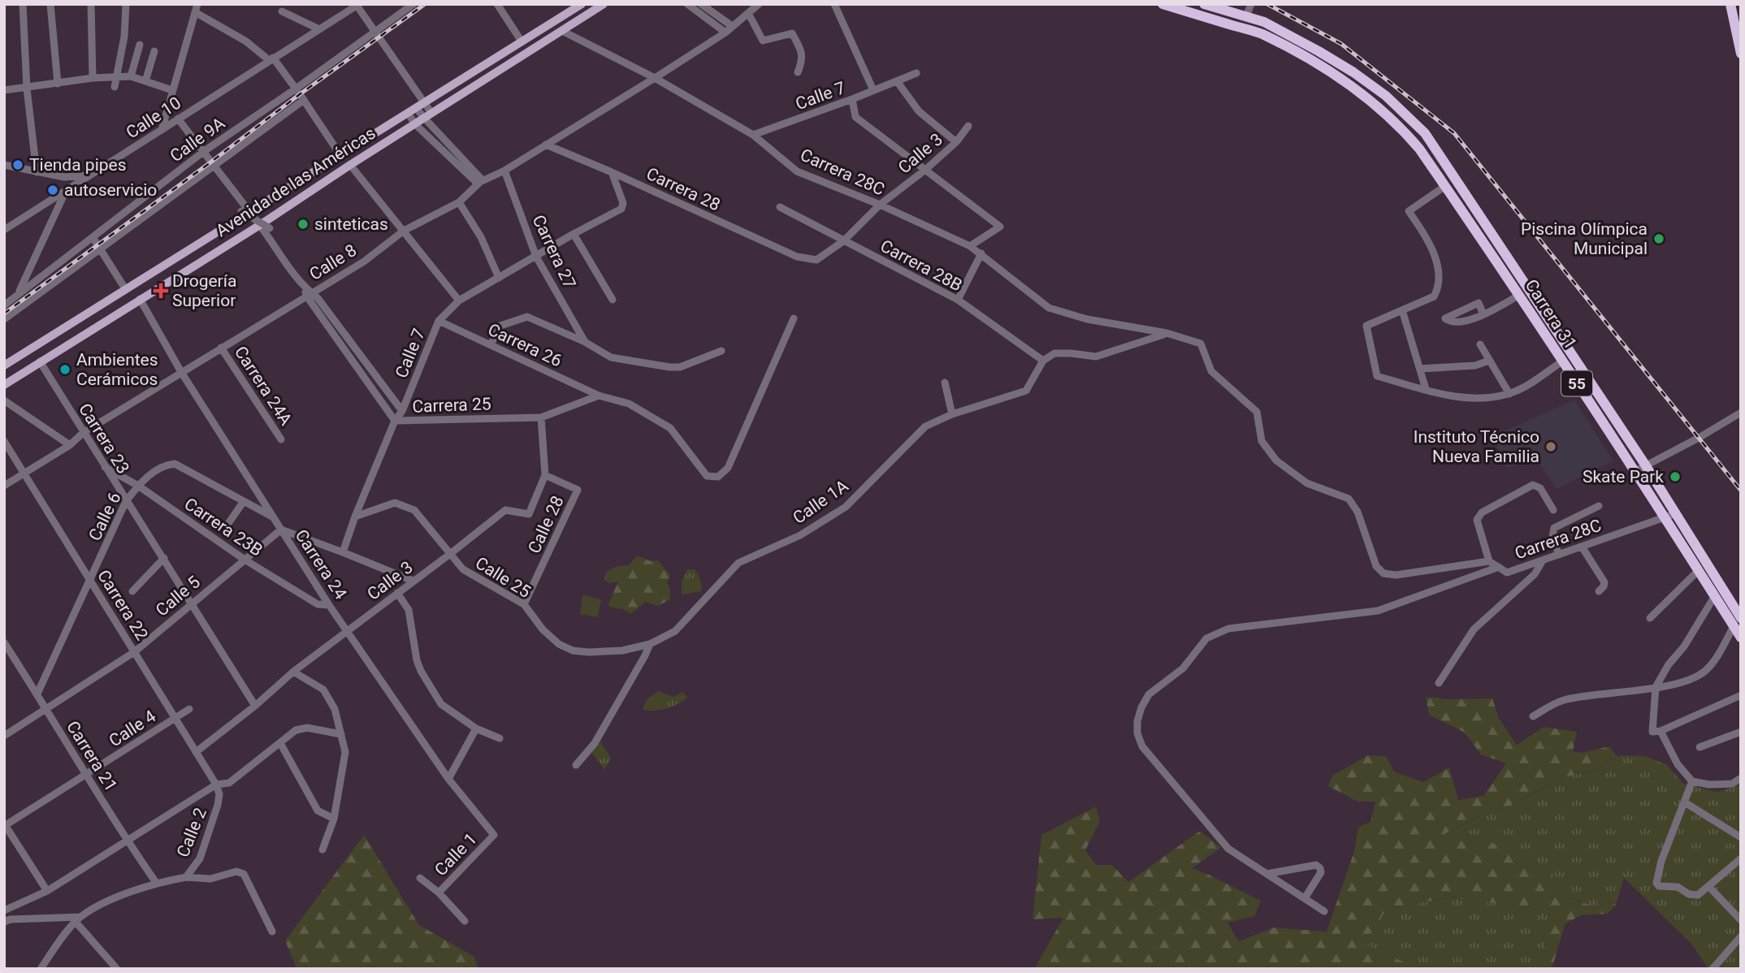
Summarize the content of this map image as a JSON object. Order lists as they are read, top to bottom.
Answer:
{
  "streets": {
    "highway": ["Carrera 31", "55"],
    "main road": ["Avenida de las Américas"],
    "street": [
      "Calle 7",
      "Calle 10",
      "Calle 9A",
      "Calle 3",
      "Carrera 28C",
      "Carrera 28",
      "Carrera 27",
      "Calle 8",
      "Carrera 28B",
      "Carrera 26",
      "Carrera 24A",
      "Carrera 25",
      "Carrera 23",
      "Calle 1A",
      "Calle 6",
      "Calle 28",
      "Carrera 23B",
      "Carrera 24",
      "Calle 25",
      "Calle 5",
      "Carrera 22",
      "Calle 4",
      "Carrera 21",
      "Calle 2",
      "Calle 1"
    ]
  },
  "crossings": [
    ["Calle 7", "Carrera 28C"],
    ["Calle 7", "Carrera 28"],
    ["Calle 7", "Carrera 27"],
    ["Calle 7", "Carrera 26"],
    ["Calle 7", "Carrera 25"],
    ["Calle 7", "Calle 25"],
    ["Calle 3", "Carrera 28C"],
    ["Calle 3", "Carrera 28"],
    ["Calle 3", "Carrera 28B"],
    ["Calle 3", "Carrera 25"],
    ["Calle 3", "Carrera 23"],
    ["Calle 3", "Calle 28"],
    ["Calle 3", "Carrera 24"],
    ["Calle 3", "Calle 25"],
    ["Calle 3", "Carrera 22"],
    ["Carrera 28C", "Avenida de las Américas"],
    ["Carrera 28C", "Calle 8"],
    ["Carrera 28C", "Carrera 31"],
    ["Avenida de las Américas", "Carrera 25"],
    ["Avenida de las Américas", "Carrera 23"],
    ["Avenida de las Américas", "Carrera 24"],
    ["Carrera 28", "Calle 8"],
    ["Carrera 27", "Calle 8"],
    ["Carrera 27", "Carrera 26"],
    ["Calle 8", "Carrera 24A"],
    ["Calle 8", "Carrera 25"],
    ["Calle 8", "Carrera 23"],
    ["Calle 8", "Carrera 24"],
    ["Calle 8", "Carrera 22"],
    ["Carrera 28B", "Calle 1A"],
    ["Carrera 26", "Carrera 25"],
    ["Carrera 23", "Calle 6"],
    ["Carrera 23", "Carrera 23B"],
    ["Carrera 23", "Calle 5"],
    ["Calle 1A", "Calle 25"],
    ["Calle 6", "Carrera 23B"],
    ["Calle 6", "Carrera 22"],
    ["Calle 6", "Carrera 21"],
    ["Calle 28", "Calle 25"],
    ["Carrera 23B", "Carrera 24"],
    ["Carrera 23B", "Calle 5"],
    ["Carrera 24", "Calle 5"],
    ["Carrera 24", "Calle 1"],
    ["Calle 5", "Carrera 22"],
    ["Calle 5", "Carrera 21"],
    ["Carrera 22", "Calle 4"],
    ["Carrera 22", "Calle 2"],
    ["Calle 4", "Carrera 21"],
    ["Carrera 21", "Calle 2"]
  ],
  "places": {
    "other": [
      "Tienda pipes",
      "autoservicio",
      "sinteticas",
      "Piscina Olímpica Municipal",
      "Ambientes Cerámicos",
      "Instituto Técnico Nueva Familia",
      "Skate Park"
    ],
    "health": ["Drogería Superior"]
  }
}
